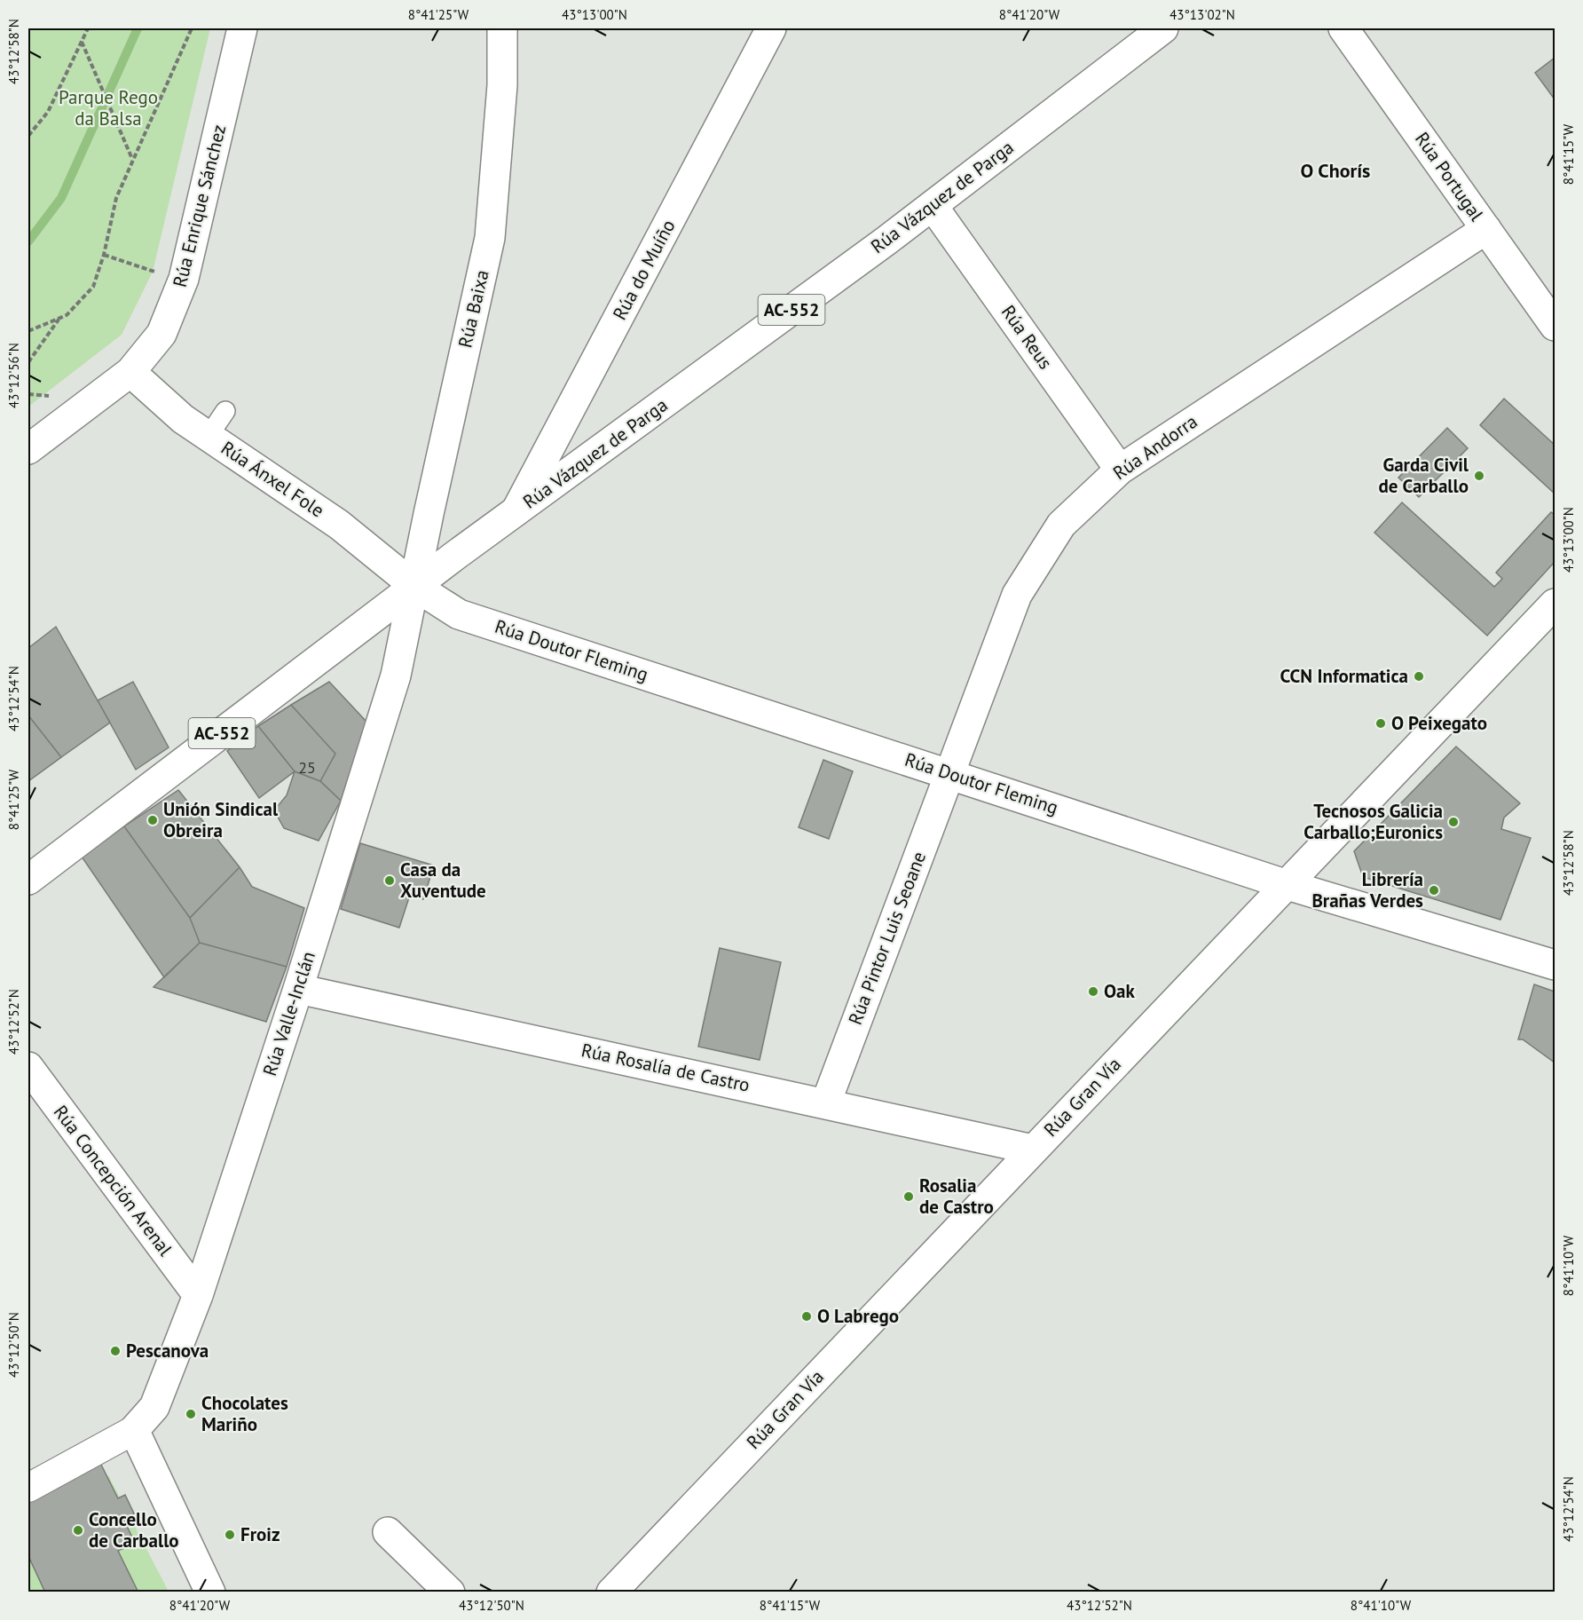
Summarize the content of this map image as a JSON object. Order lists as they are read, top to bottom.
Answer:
{
  "streets": {
    "street": [
      "Rúa Portugal",
      "Rúa Vázquez de Parga",
      "Rúa Enrique Sánchez",
      "Rúa do Muíño",
      "Rúa Baixa",
      "AC-552",
      "Rúa Reus",
      "Rúa Andorra",
      "Rúa Ánxel Fole",
      "Rúa Doutor Fleming",
      "Rúa Pintor Luis Seoane",
      "Rúa Valle-Inclán",
      "Rúa Rosalía de Castro",
      "Rúa Gran Vía",
      "Rúa Concepción Arenal"
    ]
  },
  "crossings": [
    ["Rúa Portugal", "Rúa Andorra"],
    ["Rúa Vázquez de Parga", "Rúa do Muíño"],
    ["Rúa Vázquez de Parga", "Rúa Baixa"],
    ["Rúa Vázquez de Parga", "Rúa Reus"],
    ["Rúa Vázquez de Parga", "Rúa Ánxel Fole"],
    ["Rúa Vázquez de Parga", "Rúa Doutor Fleming"],
    ["Rúa Vázquez de Parga", "Rúa Valle-Inclán"],
    ["Rúa Enrique Sánchez", "Rúa Ánxel Fole"],
    ["Rúa Baixa", "Rúa Ánxel Fole"],
    ["Rúa Baixa", "Rúa Doutor Fleming"],
    ["Rúa Baixa", "Rúa Valle-Inclán"],
    ["Rúa Reus", "Rúa Andorra"],
    ["Rúa Andorra", "Rúa Doutor Fleming"],
    ["Rúa Andorra", "Rúa Pintor Luis Seoane"],
    ["Rúa Ánxel Fole", "Rúa Doutor Fleming"],
    ["Rúa Ánxel Fole", "Rúa Valle-Inclán"],
    ["Rúa Doutor Fleming", "Rúa Pintor Luis Seoane"],
    ["Rúa Doutor Fleming", "Rúa Valle-Inclán"],
    ["Rúa Doutor Fleming", "Rúa Gran Vía"],
    ["Rúa Pintor Luis Seoane", "Rúa Rosalía de Castro"],
    ["Rúa Valle-Inclán", "Rúa Rosalía de Castro"],
    ["Rúa Valle-Inclán", "Rúa Concepción Arenal"],
    ["Rúa Rosalía de Castro", "Rúa Gran Vía"]
  ],
  "districts": ["O Chorís"],
  "parks": ["Parque Rego da Balsa"],
  "places": [
    "Garda Civil de Carballo",
    "CCN Informatica",
    "O Peixegato",
    "Unión Sindical Obreira",
    "Tecnosos Galicia Carballo;Euronics",
    "Casa da Xuventude",
    "Librería Brañas Verdes",
    "Oak",
    "Rosalia de Castro",
    "O Labrego",
    "Pescanova",
    "Chocolates Mariño",
    "Concello de Carballo",
    "Froiz"
  ],
  "house_numbers": ["25"],
  "coordinates": [
    "8°41'25\"W",
    "43°13'00\"N",
    "8°41'20\"W",
    "43°13'02\"N",
    "43°12'58\"N",
    "8°41'15\"W",
    "43°12'56\"N",
    "43°12'54\"N",
    "43°12'52\"N",
    "8°41'10\"W",
    "43°12'50\"N"
  ]
}
